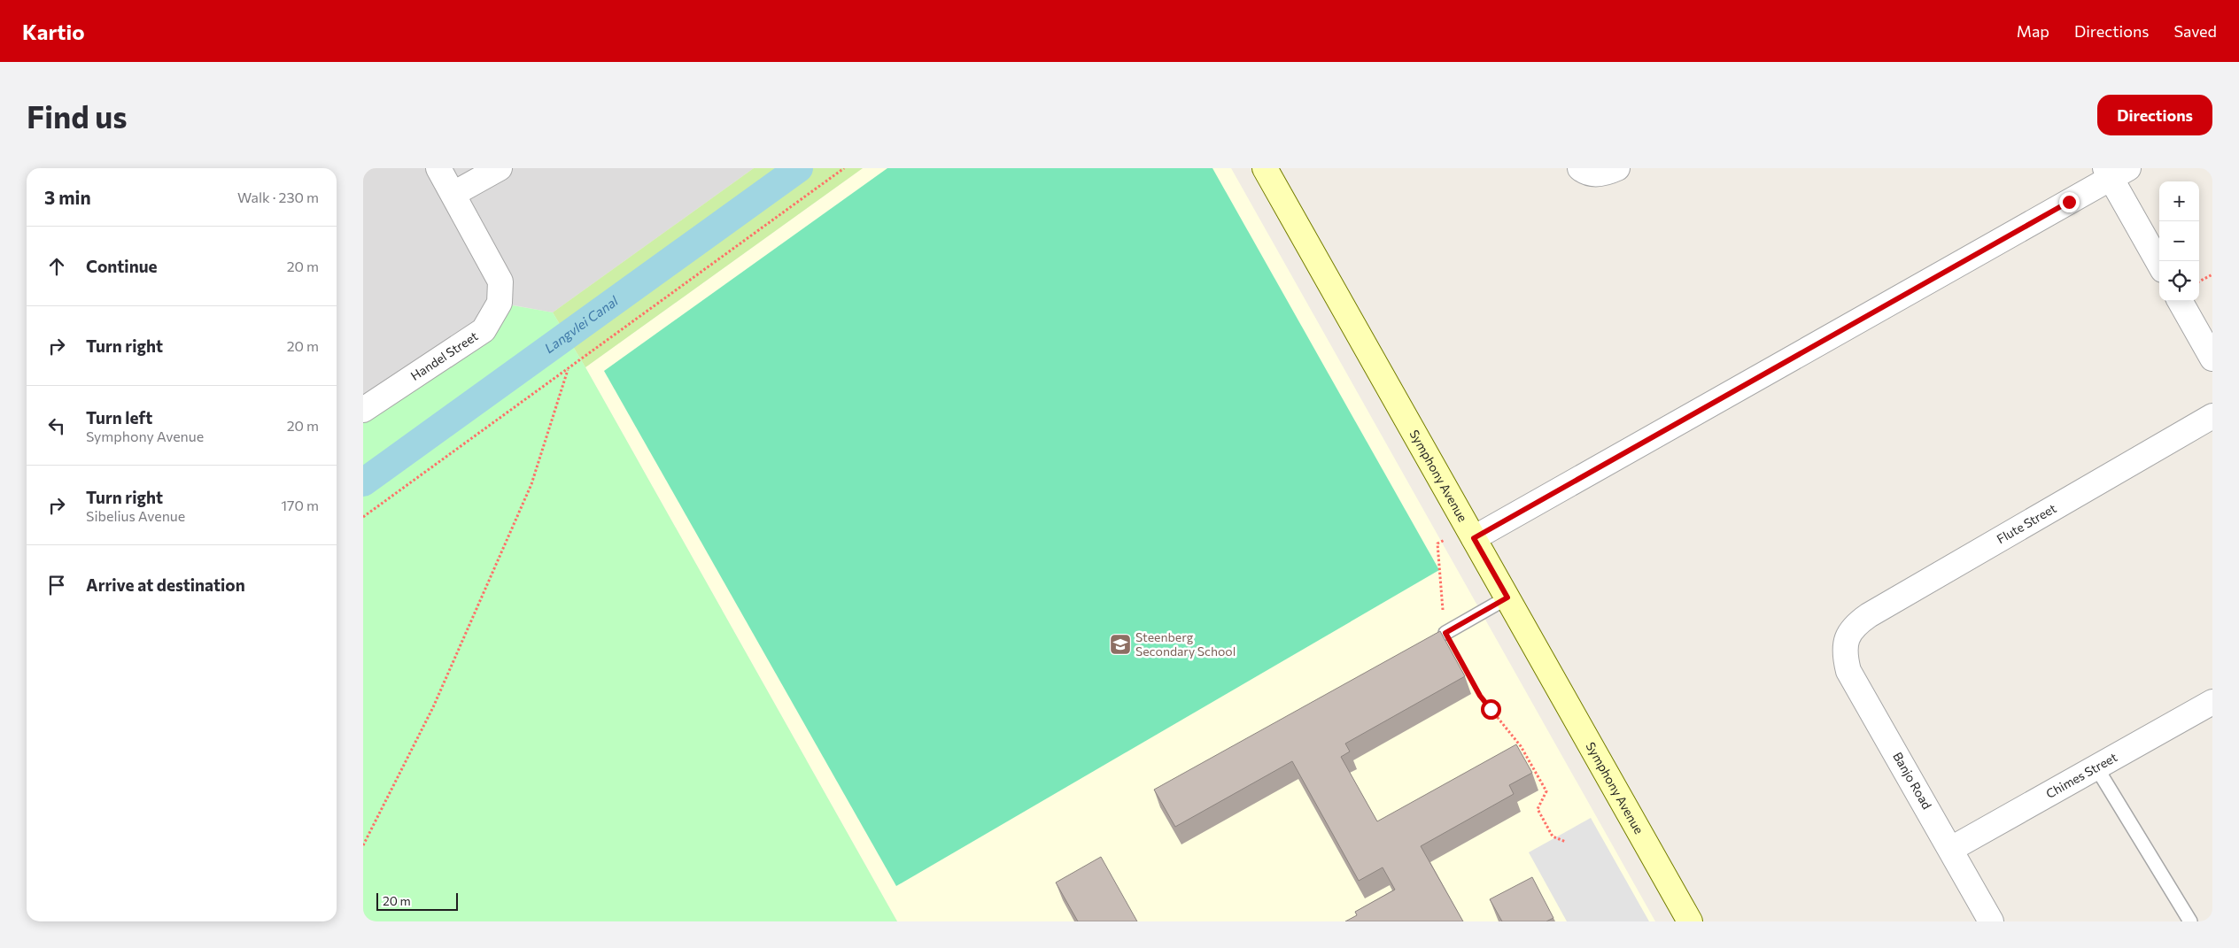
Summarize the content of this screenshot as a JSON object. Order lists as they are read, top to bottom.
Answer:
{
  "streets": {
    "street": [
      "Handel Street",
      "Symphony Avenue",
      "Flute Street",
      "Chimes Street",
      "Banjo Road"
    ]
  },
  "crossings": [
    ["Flute Street", "Banjo Road"],
    ["Chimes Street", "Banjo Road"]
  ],
  "water": ["Langvlei Canal"],
  "places": {
    "school or university": ["Steenberg Secondary School"]
  },
  "scale_bar": "20 m",
  "page": {
    "header": "Kartio",
    "nav": ["Map", "Directions", "Saved"],
    "buttons": "Directions",
    "title": "Find us",
    "heading": ["3 min", "Walk · 230 m"],
    "map_buttons": ["+", "−"],
    "list": [
      ["Continue", "20 m"],
      ["Turn right", "20 m"],
      ["Turn left", "Symphony Avenue", "20 m"],
      ["Turn right", "Sibelius Avenue", "170 m"],
      "Arrive at destination"
    ],
    "scale": "20 m"
  }
}
